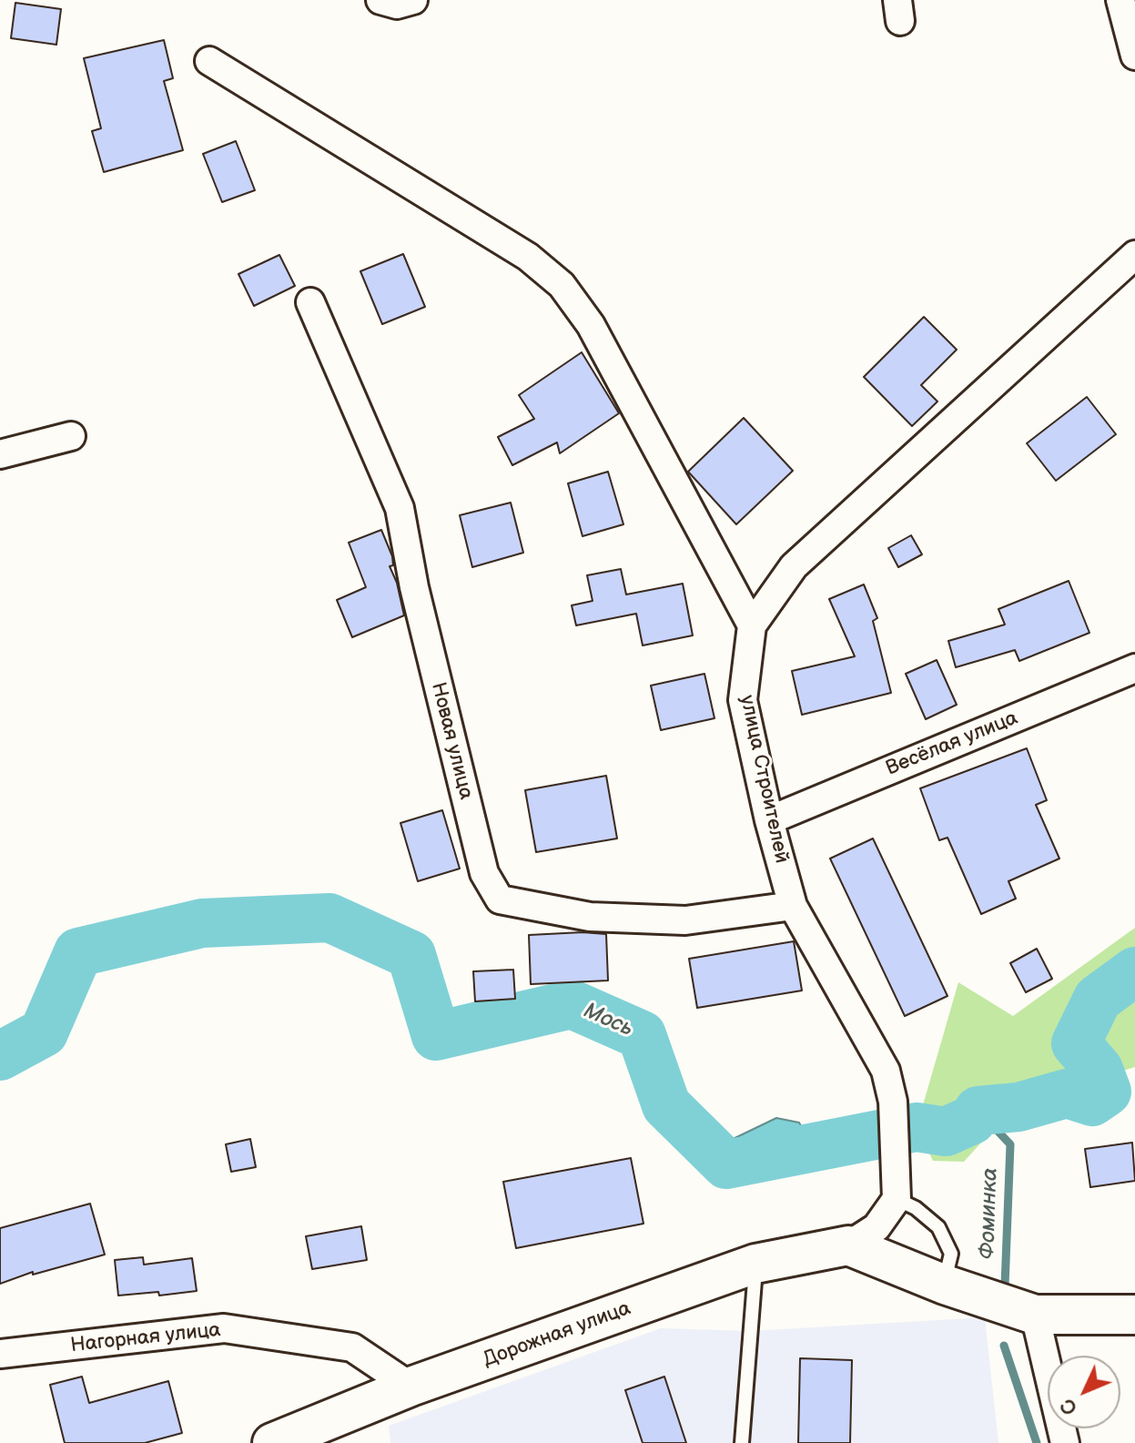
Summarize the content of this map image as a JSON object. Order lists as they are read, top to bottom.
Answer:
{
  "streets": {
    "street": [
      "Новая улица",
      "Весёлая улица",
      "улица Строителей",
      "Дорожная улица",
      "Нагорная улица"
    ]
  },
  "crossings": [
    ["Новая улица", "улица Строителей"],
    ["Весёлая улица", "улица Строителей"],
    ["Дорожная улица", "Нагорная улица"]
  ],
  "water": ["Мось", "Фоминка"],
  "north": "bottom left"
}
